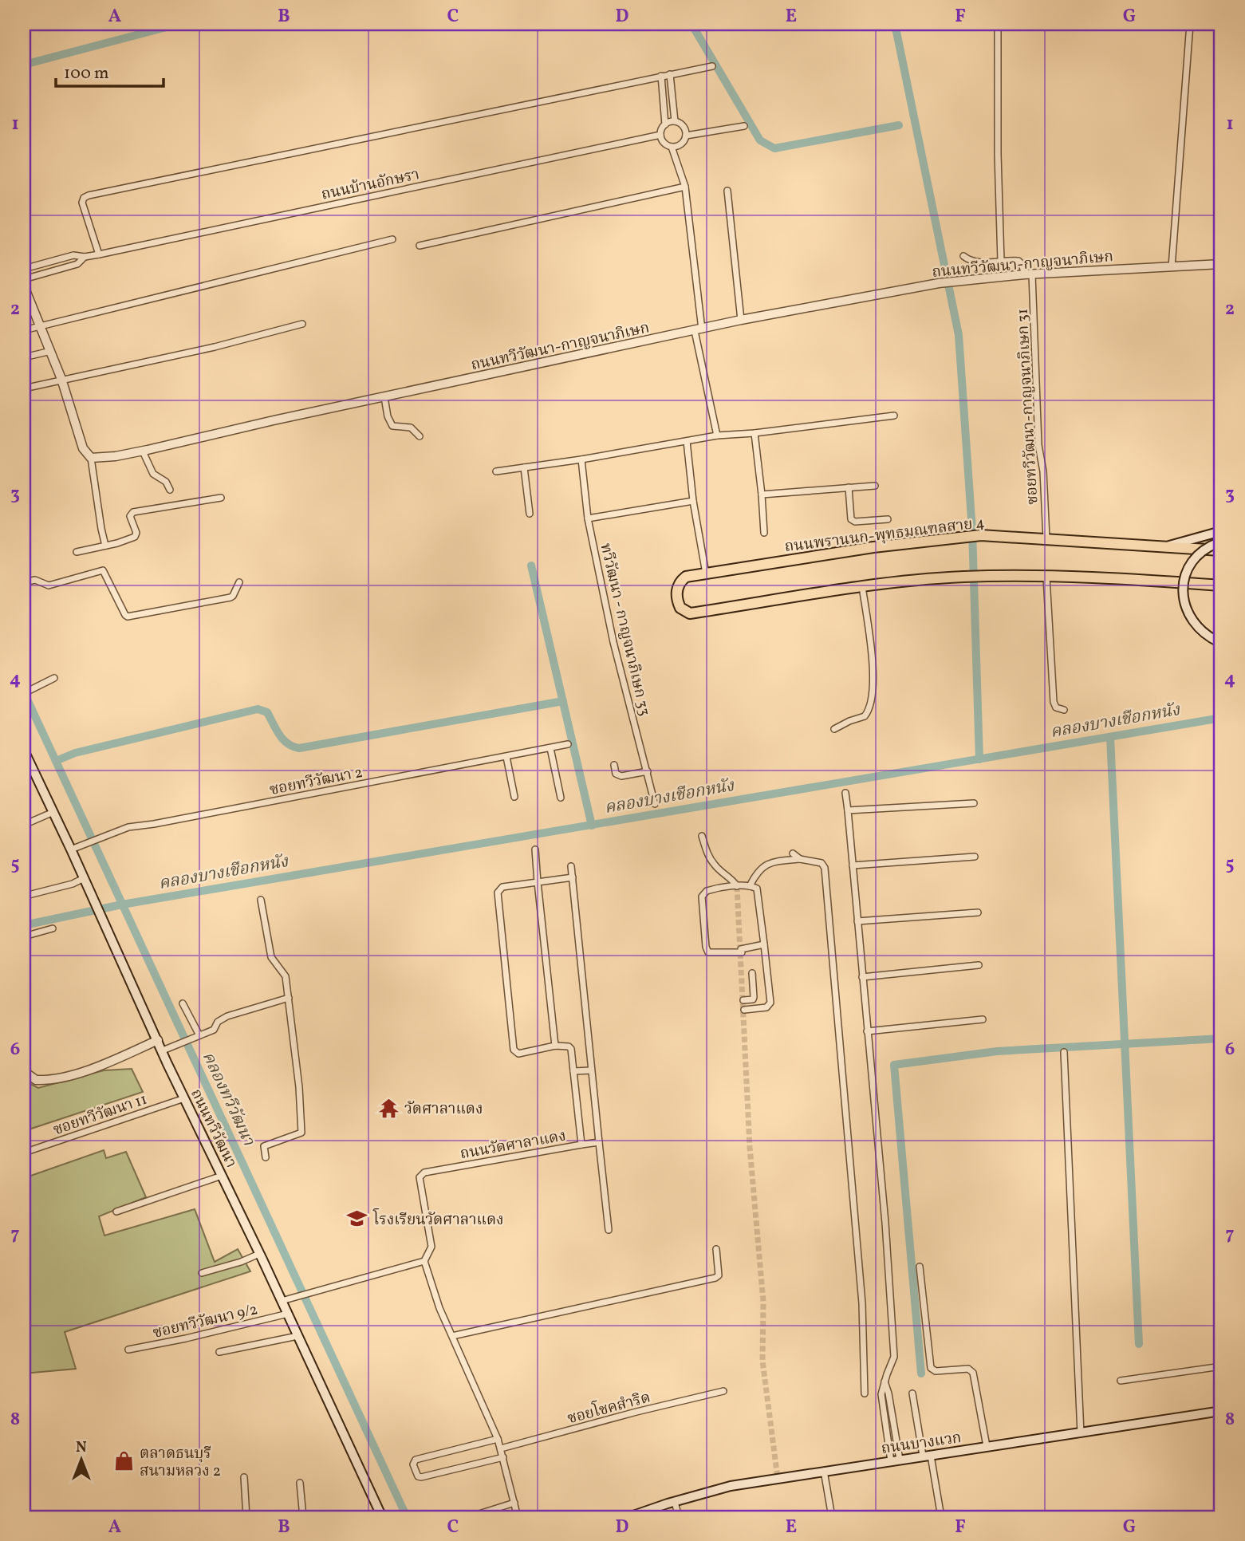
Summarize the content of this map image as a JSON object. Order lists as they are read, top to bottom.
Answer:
{
  "streets": {
    "main road": ["ถนนพรานนก-พุทธมณฑลสาย 4", "ถนนทวีวัฒนา", "ถนนบางแวก"],
    "street": [
      "ถนนบ้านอักษรา",
      "ถนนทวีวัฒนา-กาญจนาภิเษก",
      "ซอยทวีวัฒนา-กาญจนาภิเษก 31",
      "ทวีวัฒนา - กาญจนาภิเษก 33",
      "ซอยทวีวัฒนา 2",
      "ซอยทวีวัฒนา 11",
      "ถนนวัดศาลาแดง",
      "ซอยทวีวัฒนา 9/2",
      "ซอยโชคสำริด"
    ]
  },
  "crossings": [
    ["ถนนทวีวัฒนา-กาญจนาภิเษก", "ซอยทวีวัฒนา-กาญจนาภิเษก 31"],
    ["ซอยทวีวัฒนา-กาญจนาภิเษก 31", "ถนนพรานนก-พุทธมณฑลสาย 4"],
    ["ซอยทวีวัฒนา 2", "ถนนทวีวัฒนา"],
    ["ซอยทวีวัฒนา 11", "ถนนทวีวัฒนา"],
    ["ถนนทวีวัฒนา", "ซอยทวีวัฒนา 9/2"],
    ["ถนนวัดศาลาแดง", "ซอยโชคสำริด"]
  ],
  "water": ["คลองบางเชือกหนัง", "คลองทวีวัฒนา"],
  "places": {
    "temple": ["วัดศาลาแดง"],
    "school or university": ["โรงเรียนวัดศาลาแดง"],
    "shop": ["ตลาดธนบุรี สนามหลวง 2"]
  },
  "scale_bar": "100 m",
  "north": "top",
  "grid": {
    "columns": [
      "A",
      "B",
      "C",
      "D",
      "E",
      "F",
      "G"
    ],
    "rows": [
      "1",
      "2",
      "3",
      "4",
      "5",
      "6",
      "7",
      "8"
    ]
  }
}
